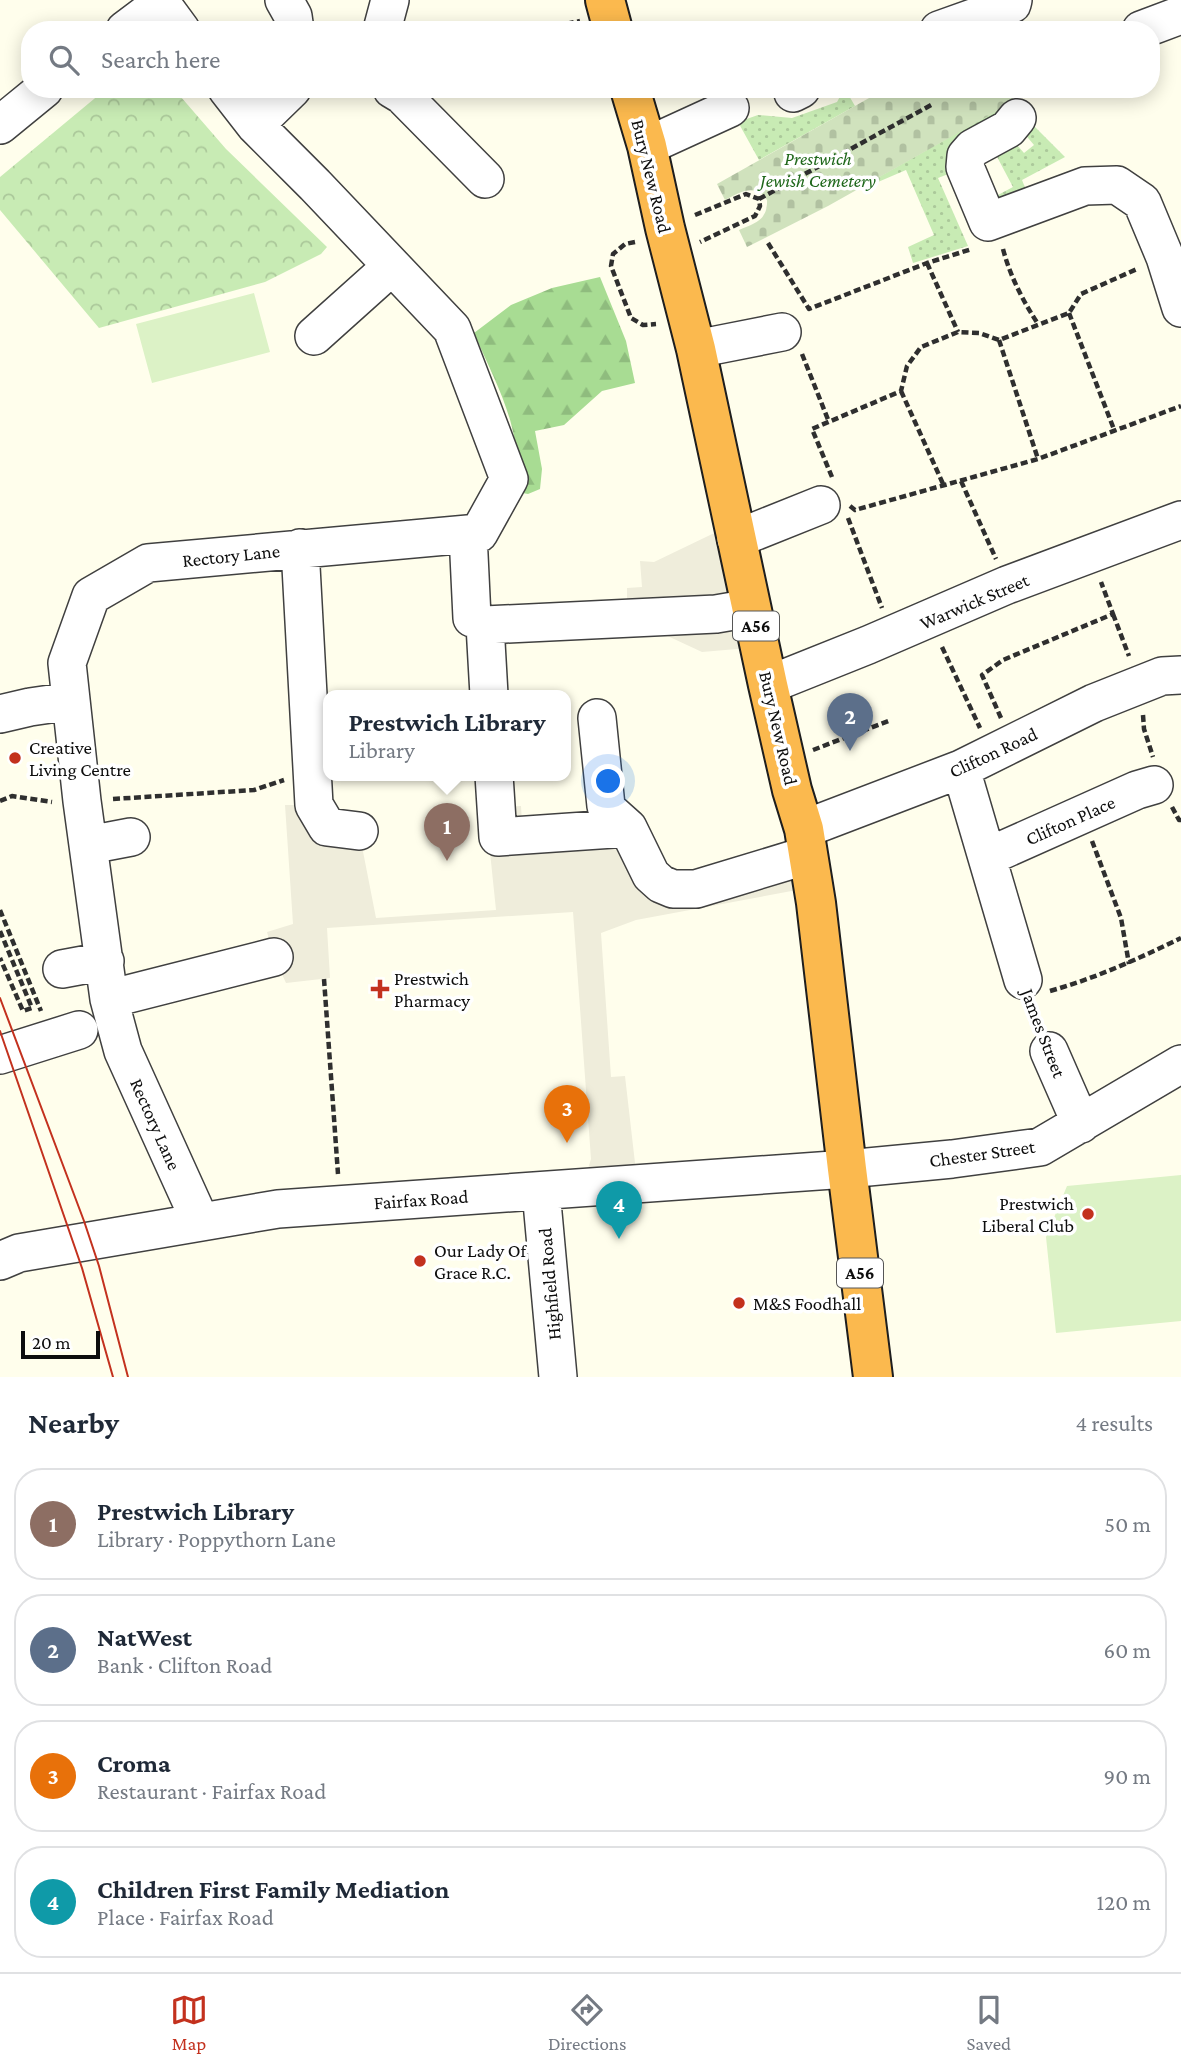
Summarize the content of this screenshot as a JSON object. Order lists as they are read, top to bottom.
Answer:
{
  "streets": {
    "highway": ["Bury New Road", "A56"],
    "street": [
      "Rectory Lane",
      "Warwick Street",
      "Clifton Road",
      "Clifton Place",
      "James Street",
      "Chester Street",
      "Fairfax Road",
      "Highfield Road"
    ]
  },
  "crossings": [
    ["Bury New Road", "Warwick Street"],
    ["Bury New Road", "Clifton Road"],
    ["Bury New Road", "Chester Street"],
    ["Bury New Road", "Fairfax Road"],
    ["Rectory Lane", "Fairfax Road"],
    ["Clifton Road", "James Street"],
    ["Clifton Place", "James Street"],
    ["James Street", "Chester Street"],
    ["Chester Street", "Fairfax Road"],
    ["Fairfax Road", "Highfield Road"]
  ],
  "parks": ["Prestwich Jewish Cemetery"],
  "places": {
    "other": [
      "Creative Living Centre",
      "Prestwich Liberal Club",
      "Our Lady Of Grace R.C.",
      "M&S Foodhall"
    ],
    "health": ["Prestwich Pharmacy"]
  },
  "scale_bar": "20 m",
  "page": {
    "search": "Search here",
    "popup": ["Prestwich Library", "Library"],
    "pins": [
      "2",
      "1",
      "3",
      "4"
    ],
    "scale": "20 m",
    "heading": ["Nearby", "4 results"],
    "list": [
      {
        "mark": "1",
        "name": "Prestwich Library",
        "note": "Library · Poppythorn Lane",
        "value": "50 m"
      },
      {
        "mark": "2",
        "name": "NatWest",
        "note": "Bank · Clifton Road",
        "value": "60 m"
      },
      {
        "mark": "3",
        "name": "Croma",
        "note": "Restaurant · Fairfax Road",
        "value": "90 m"
      },
      {
        "mark": "4",
        "name": "Children First Family Mediation",
        "note": "Place · Fairfax Road",
        "value": "120 m"
      }
    ],
    "nav": ["Map", "Directions", "Saved"]
  }
}
